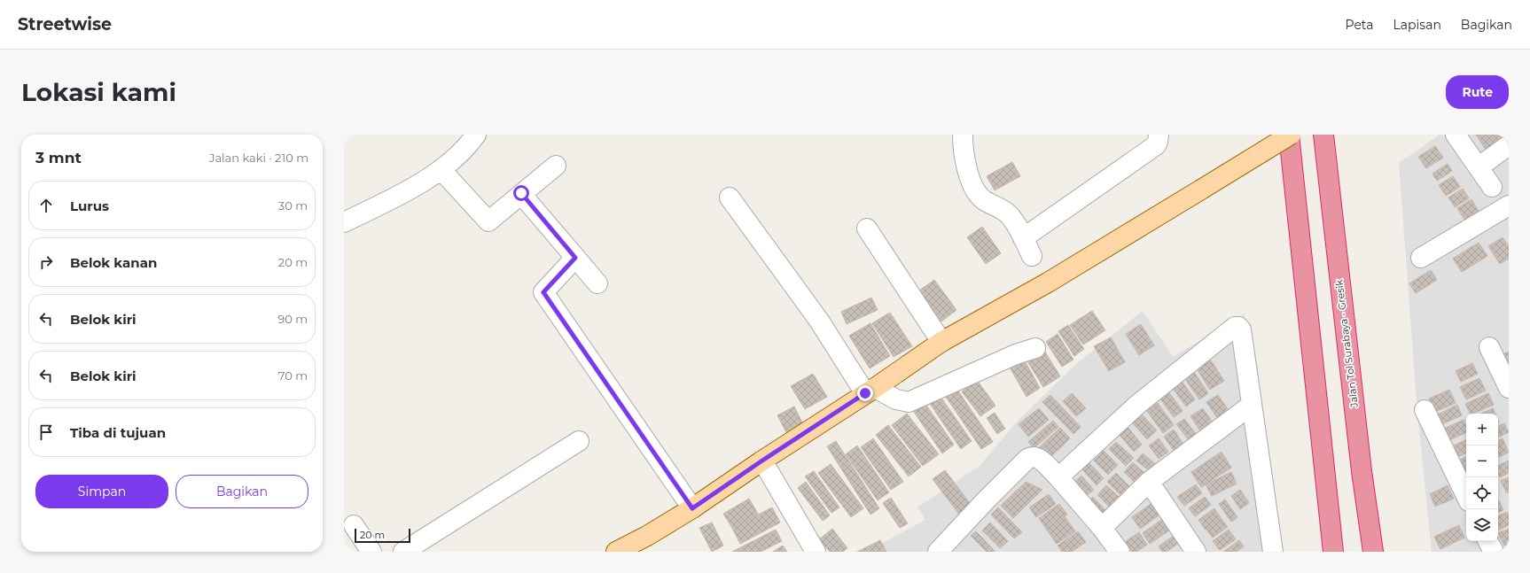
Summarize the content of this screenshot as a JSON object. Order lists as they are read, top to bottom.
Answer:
{
  "streets": {
    "highway": ["Jalan Tol Surabaya - Gresik"]
  },
  "scale_bar": "20 m",
  "page": {
    "header": "Streetwise",
    "nav": ["Peta", "Lapisan", "Bagikan"],
    "buttons": [
      "Rute",
      ["Simpan", "Bagikan"]
    ],
    "title": "Lokasi kami",
    "heading": ["3 mnt", "Jalan kaki · 210 m"],
    "list": [
      ["Lurus", "30 m"],
      ["Belok kanan", "20 m"],
      ["Belok kiri", "90 m"],
      ["Belok kiri", "70 m"],
      "Tiba di tujuan"
    ],
    "map_buttons": ["+", "−"],
    "scale": "20 m"
  }
}
